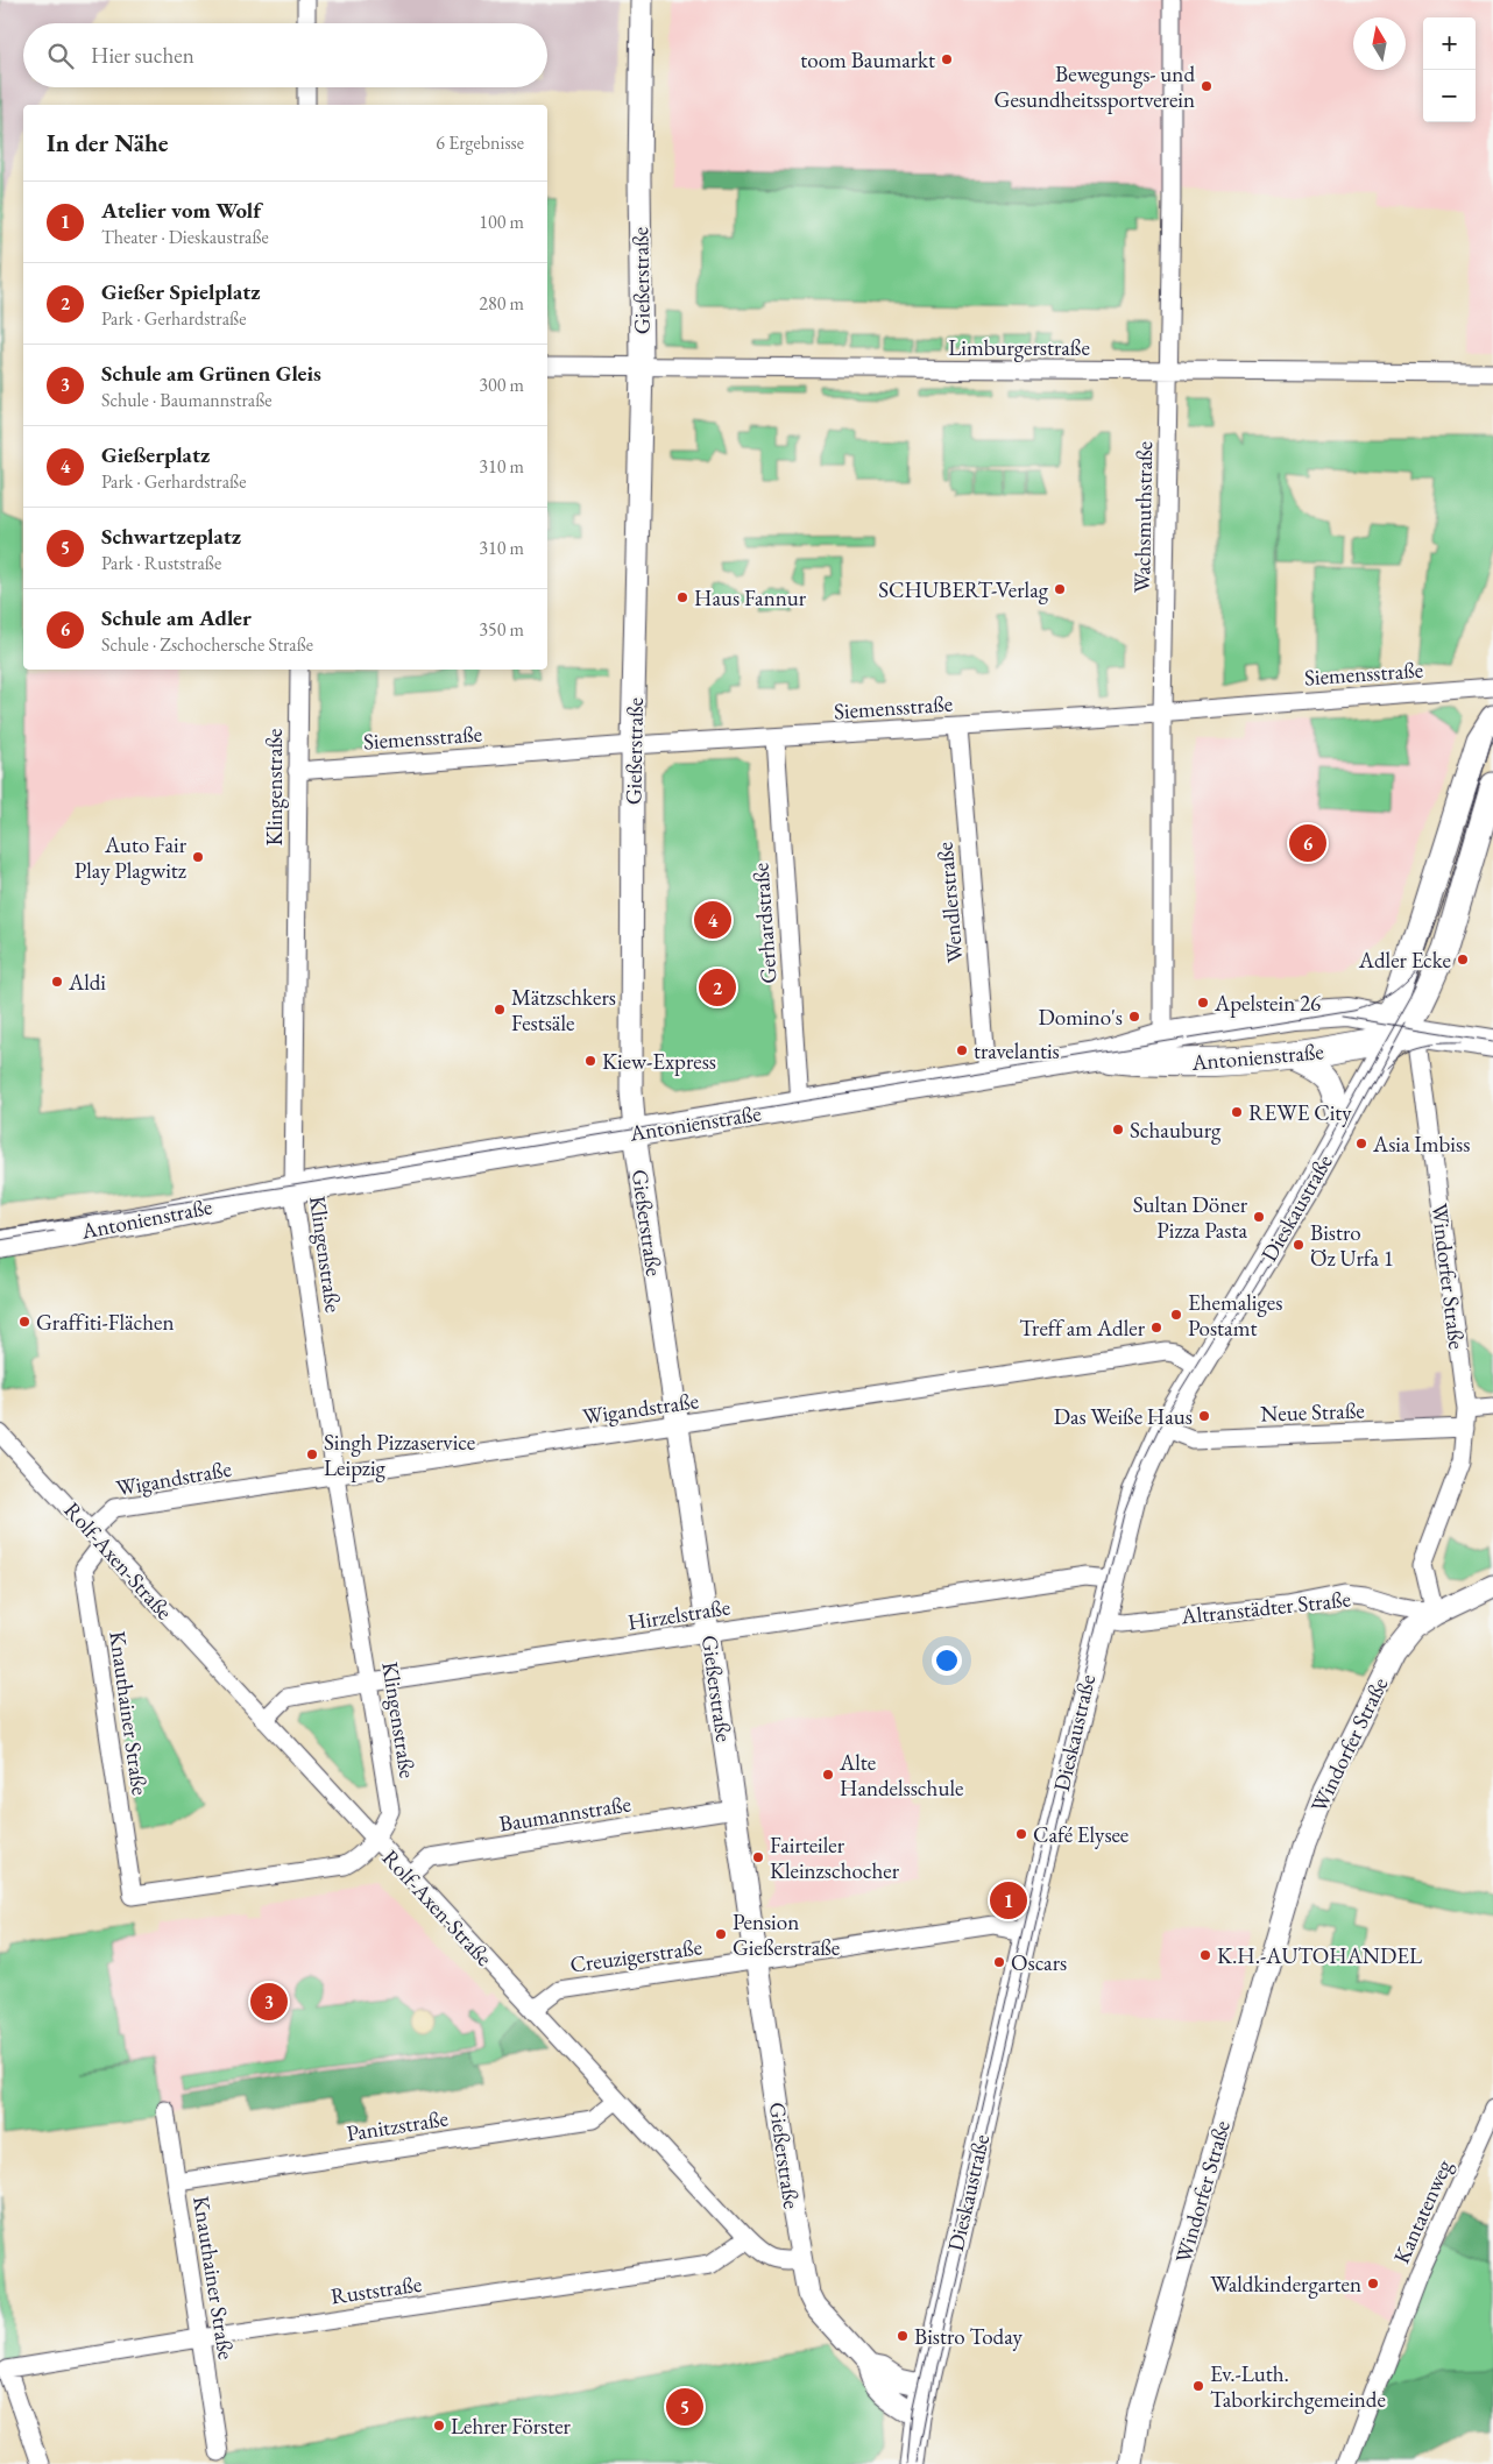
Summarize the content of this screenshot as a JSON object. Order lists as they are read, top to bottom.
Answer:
{
  "streets": {
    "main road": ["Antonienstraße", "Dieskaustraße"],
    "street": [
      "Gießerstraße",
      "Limburgerstraße",
      "Wachsmuthstraße",
      "Siemensstraße",
      "Klingenstraße",
      "Wendlerstraße",
      "Gerhardstraße",
      "Windorfer Straße",
      "Wigandstraße",
      "Neue Straße",
      "Rolf-Axen-Straße",
      "Altranstädter Straße",
      "Hirzelstraße",
      "Knauthainer Straße",
      "Baumannstraße",
      "Creuzigerstraße",
      "Panitzstraße",
      "Kantatenweg",
      "Ruststraße"
    ]
  },
  "crossings": [
    ["Gießerstraße", "Limburgerstraße"],
    ["Gießerstraße", "Siemensstraße"],
    ["Gießerstraße", "Antonienstraße"],
    ["Gießerstraße", "Wigandstraße"],
    ["Gießerstraße", "Rolf-Axen-Straße"],
    ["Gießerstraße", "Hirzelstraße"],
    ["Gießerstraße", "Baumannstraße"],
    ["Gießerstraße", "Creuzigerstraße"],
    ["Limburgerstraße", "Wachsmuthstraße"],
    ["Wachsmuthstraße", "Siemensstraße"],
    ["Wachsmuthstraße", "Antonienstraße"],
    ["Siemensstraße", "Klingenstraße"],
    ["Siemensstraße", "Wendlerstraße"],
    ["Siemensstraße", "Gerhardstraße"],
    ["Klingenstraße", "Antonienstraße"],
    ["Klingenstraße", "Wigandstraße"],
    ["Klingenstraße", "Rolf-Axen-Straße"],
    ["Klingenstraße", "Hirzelstraße"],
    ["Klingenstraße", "Knauthainer Straße"],
    ["Wendlerstraße", "Antonienstraße"],
    ["Gerhardstraße", "Antonienstraße"],
    ["Antonienstraße", "Dieskaustraße"],
    ["Antonienstraße", "Windorfer Straße"],
    ["Dieskaustraße", "Windorfer Straße"],
    ["Dieskaustraße", "Wigandstraße"],
    ["Dieskaustraße", "Neue Straße"],
    ["Dieskaustraße", "Altranstädter Straße"],
    ["Dieskaustraße", "Hirzelstraße"],
    ["Dieskaustraße", "Creuzigerstraße"],
    ["Windorfer Straße", "Neue Straße"],
    ["Windorfer Straße", "Altranstädter Straße"],
    ["Wigandstraße", "Rolf-Axen-Straße"],
    ["Rolf-Axen-Straße", "Hirzelstraße"],
    ["Rolf-Axen-Straße", "Knauthainer Straße"],
    ["Rolf-Axen-Straße", "Baumannstraße"],
    ["Rolf-Axen-Straße", "Creuzigerstraße"],
    ["Rolf-Axen-Straße", "Panitzstraße"],
    ["Rolf-Axen-Straße", "Ruststraße"],
    ["Knauthainer Straße", "Panitzstraße"],
    ["Knauthainer Straße", "Ruststraße"]
  ],
  "places": [
    "toom Baumarkt",
    "Bewegungs- und Gesundheitssportverein",
    "SCHUBERT-Verlag",
    "Haus Fannur",
    "Auto Fair Play Plagwitz",
    "Adler Ecke",
    "Aldi",
    "Apelstein 26",
    "Mätzschkers Festsäle",
    "Domino's",
    "travelantis",
    "Kiew-Express",
    "REWE City",
    "Schauburg",
    "Asia Imbiss",
    "Sultan Döner Pizza Pasta",
    "Bistro Öz Urfa 1",
    "Ehemaliges Postamt",
    "Graffiti-Flächen",
    "Treff am Adler",
    "Das Weiße Haus",
    "Singh Pizzaservice Leipzig",
    "Alte Handelsschule",
    "Café Elysee",
    "Fairteiler Kleinzschocher",
    "Pension Gießerstraße",
    "K.H.-AUTOHANDEL",
    "Oscars",
    "Waldkindergarten",
    "Bistro Today",
    "Ev.-Luth. Taborkirchgemeinde",
    "Lehrer Förster"
  ],
  "north": "top",
  "page": {
    "map_buttons": ["+", "−"],
    "search": "Hier suchen",
    "heading": ["In der Nähe", "6 Ergebnisse"],
    "list": [
      {
        "mark": "1",
        "name": "Atelier vom Wolf",
        "note": "Theater · Dieskaustraße",
        "value": "100 m"
      },
      {
        "mark": "2",
        "name": "Gießer Spielplatz",
        "note": "Park · Gerhardstraße",
        "value": "280 m"
      },
      {
        "mark": "3",
        "name": "Schule am Grünen Gleis",
        "note": "Schule · Baumannstraße",
        "value": "300 m"
      },
      {
        "mark": "4",
        "name": "Gießerplatz",
        "note": "Park · Gerhardstraße",
        "value": "310 m"
      },
      {
        "mark": "5",
        "name": "Schwartzeplatz",
        "note": "Park · Ruststraße",
        "value": "310 m"
      },
      {
        "mark": "6",
        "name": "Schule am Adler",
        "note": "Schule · Zschochersche Straße",
        "value": "350 m"
      }
    ],
    "pins": [
      "6",
      "4",
      "2",
      "1",
      "3",
      "5"
    ]
  }
}
